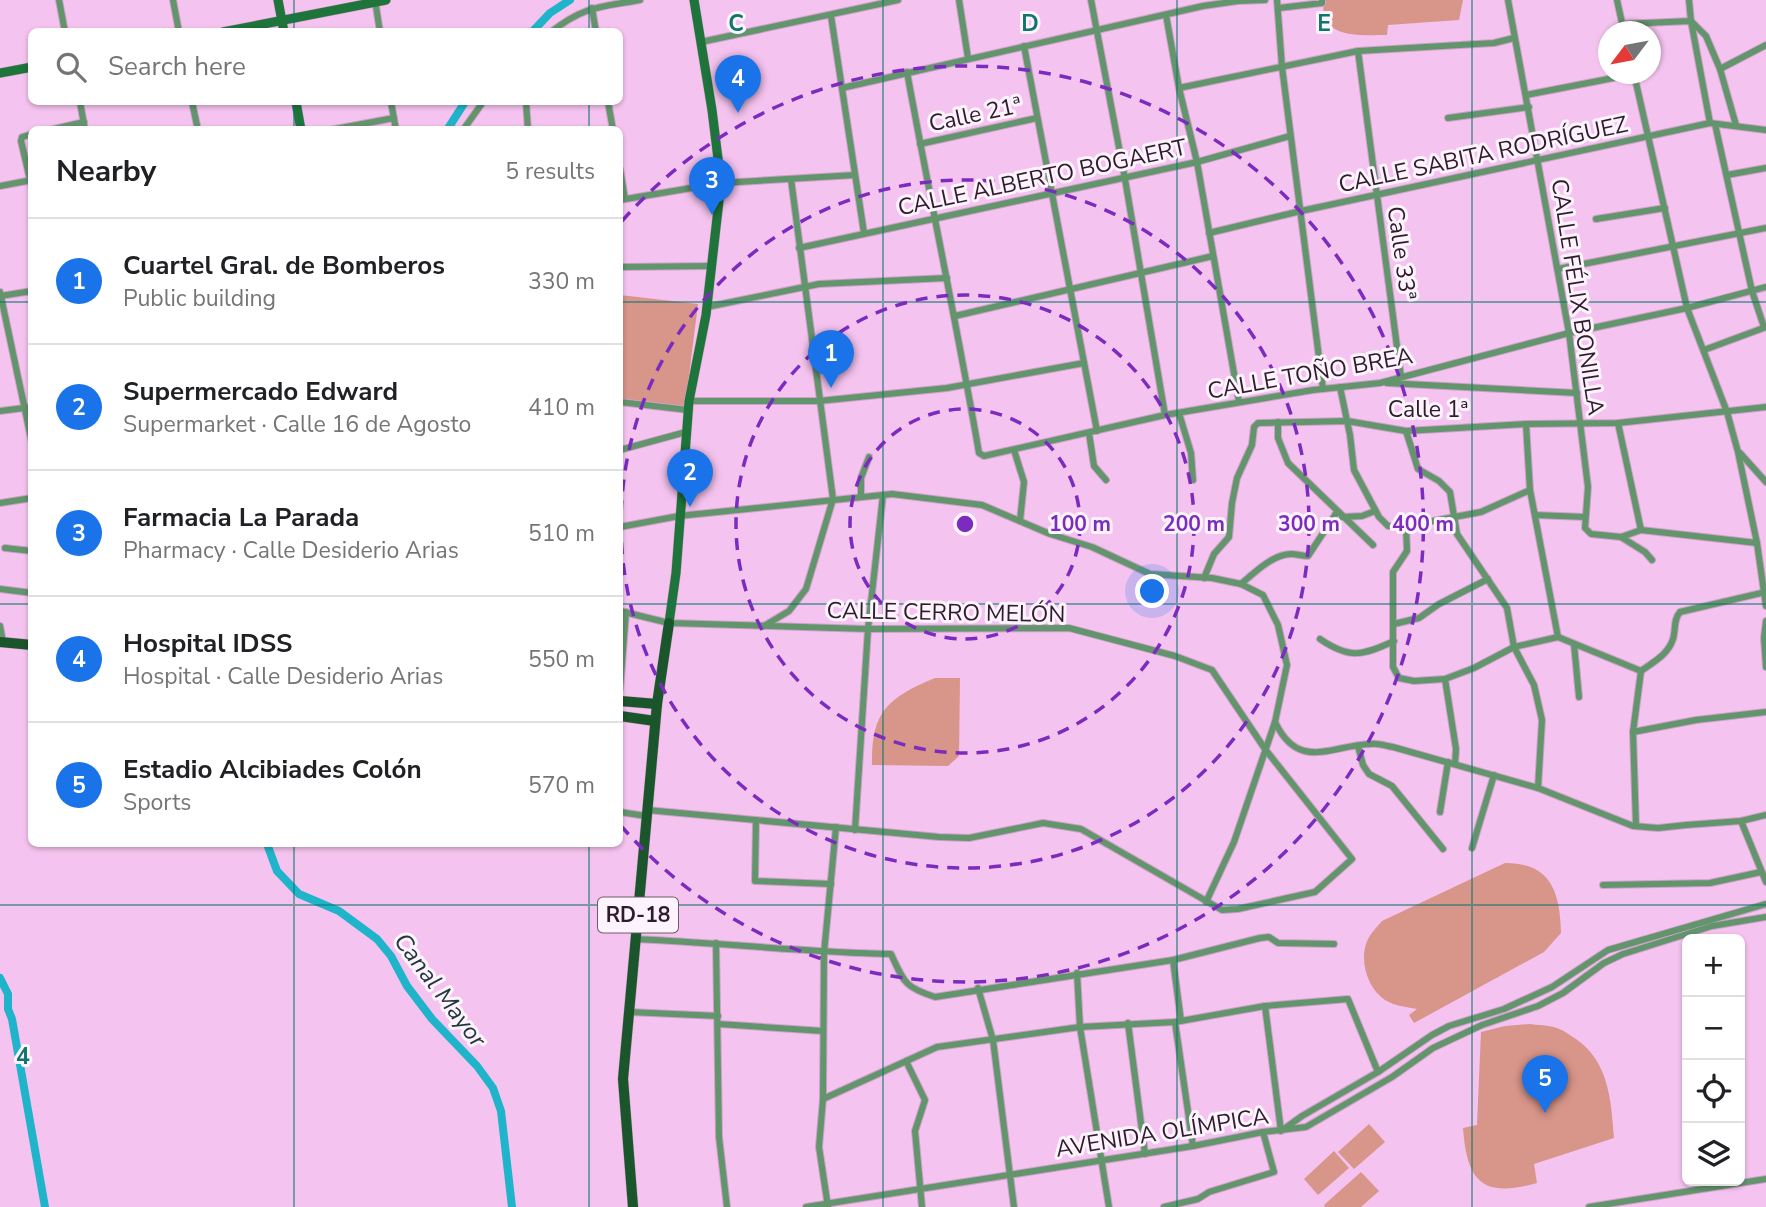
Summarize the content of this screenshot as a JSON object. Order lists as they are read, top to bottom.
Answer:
{
  "streets": {
    "main road": ["RD-18"],
    "street": [
      "Calle 21ª",
      "CALLE SABITA RODRÍGUEZ",
      "CALLE ALBERTO BOGAERT",
      "Calle 33ª",
      "CALLE FÉLIX BONILLA",
      "CALLE TOÑO BREA",
      "Calle 1ª",
      "CALLE CERRO MELÓN",
      "AVENIDA OLÍMPICA"
    ]
  },
  "crossings": [
    ["CALLE SABITA RODRÍGUEZ", "Calle 33ª"],
    ["CALLE SABITA RODRÍGUEZ", "CALLE FÉLIX BONILLA"],
    ["Calle 33ª", "CALLE TOÑO BREA"],
    ["CALLE FÉLIX BONILLA", "CALLE TOÑO BREA"],
    ["CALLE FÉLIX BONILLA", "Calle 1ª"],
    ["CALLE CERRO MELÓN", "RD-18"]
  ],
  "water": ["Canal Mayor"],
  "north": "bottom left",
  "page": {
    "search": "Search here",
    "pins": [
      "4",
      "3",
      "1",
      "2",
      "5"
    ],
    "heading": ["Nearby", "5 results"],
    "list": [
      {
        "mark": "1",
        "name": "Cuartel Gral. de Bomberos",
        "note": "Public building",
        "value": "330 m"
      },
      {
        "mark": "2",
        "name": "Supermercado Edward",
        "note": "Supermarket · Calle 16 de Agosto",
        "value": "410 m"
      },
      {
        "mark": "3",
        "name": "Farmacia La Parada",
        "note": "Pharmacy · Calle Desiderio Arias",
        "value": "510 m"
      },
      {
        "mark": "4",
        "name": "Hospital IDSS",
        "note": "Hospital · Calle Desiderio Arias",
        "value": "550 m"
      },
      {
        "mark": "5",
        "name": "Estadio Alcibiades Colón",
        "note": "Sports",
        "value": "570 m"
      }
    ],
    "map_buttons": ["+", "−"]
  },
  "grid": {
    "columns": ["C", "D", "E"],
    "rows": ["4"]
  },
  "rings": [
    "100 m",
    "200 m",
    "300 m",
    "400 m"
  ]
}
